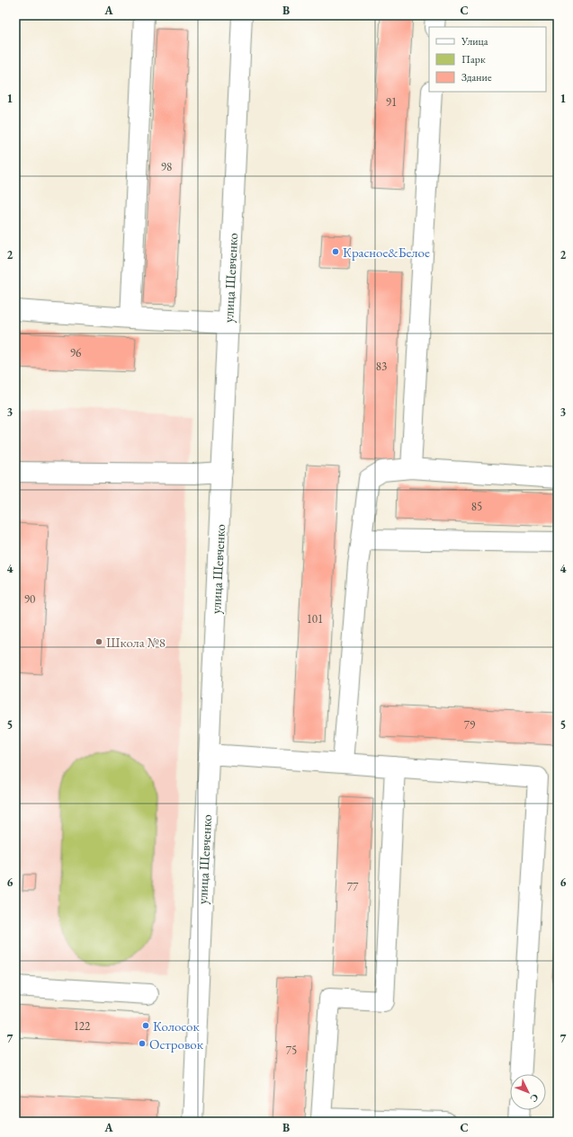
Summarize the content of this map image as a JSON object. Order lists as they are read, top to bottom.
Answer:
{
  "streets": {
    "street": ["улица Шевченко"]
  },
  "places": [
    "Красное&Белое",
    "Школа №8",
    "Колосок",
    "Островок"
  ],
  "house_numbers": [
    "91",
    "98",
    "96",
    "83",
    "85",
    "90",
    "101",
    "79",
    "77",
    "122",
    "75"
  ],
  "legend": ["Улица", "Парк", "Здание"],
  "north": "bottom right",
  "grid": {
    "columns": ["A", "B", "C"],
    "rows": [
      "1",
      "2",
      "3",
      "4",
      "5",
      "6",
      "7"
    ]
  }
}
